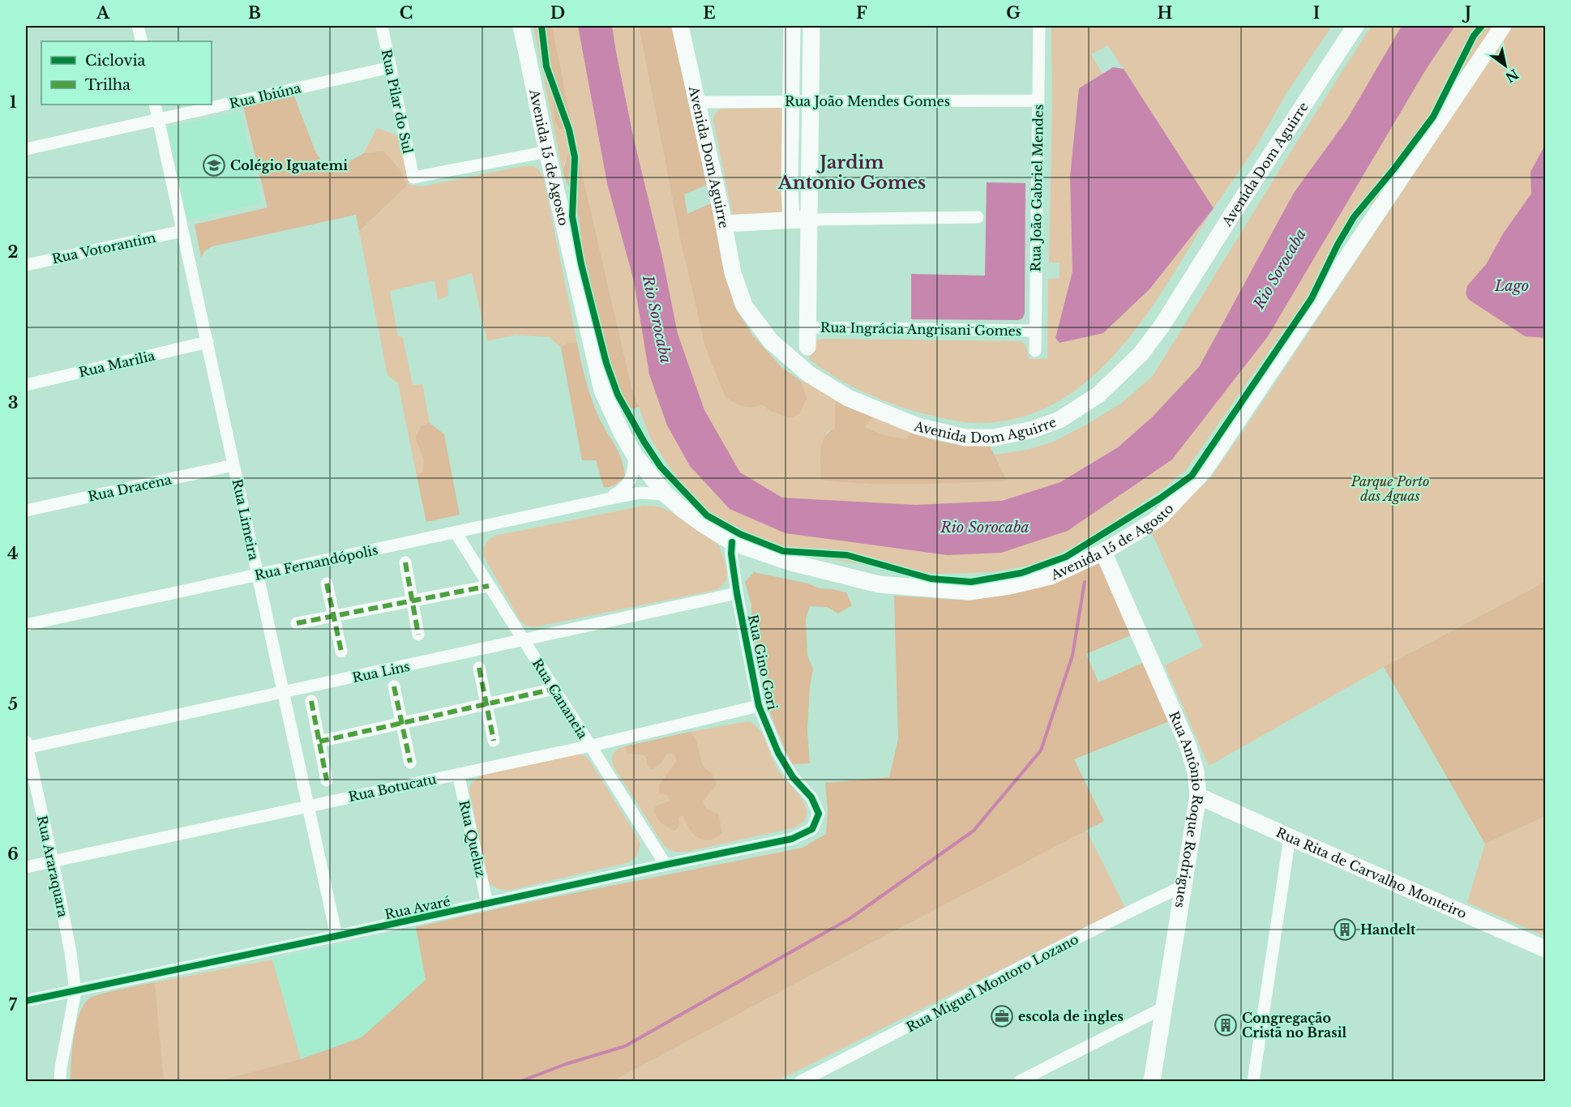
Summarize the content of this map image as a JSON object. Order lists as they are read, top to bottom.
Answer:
{
  "streets": {
    "main road": [
      "Avenida 15 de Agosto",
      "Avenida Dom Aguirre",
      "Rua Antônio Roque Rodrigues",
      "Rua Rita de Carvalho Monteiro"
    ],
    "street": [
      "Rua Ibiúna",
      "Rua Pilar do Sul",
      "Rua João Mendes Gomes",
      "Rua João Gabriel Mendes",
      "Rua Votorantim",
      "Rua Ingrácia Angrisani Gomes",
      "Rua Marilia",
      "Rua Dracena",
      "Rua Limeira",
      "Rua Fernandópolis",
      "Rua Gino Gori",
      "Rua Lins",
      "Rua Cananeia",
      "Rua Botucatu",
      "Rua Queluz",
      "Rua Araraquara",
      "Rua Avaré",
      "Rua Miguel Montoro Lozano"
    ]
  },
  "crossings": [
    ["Rua Ibiúna", "Rua Pilar do Sul"],
    ["Rua Ibiúna", "Rua Limeira"],
    ["Rua Pilar do Sul", "Avenida 15 de Agosto"],
    ["Rua João Mendes Gomes", "Avenida Dom Aguirre"],
    ["Rua João Mendes Gomes", "Rua João Gabriel Mendes"],
    ["Avenida 15 de Agosto", "Rua Fernandópolis"],
    ["Avenida 15 de Agosto", "Rua Gino Gori"],
    ["Avenida 15 de Agosto", "Rua Antônio Roque Rodrigues"],
    ["Rua João Gabriel Mendes", "Rua Ingrácia Angrisani Gomes"],
    ["Rua Votorantim", "Rua Limeira"],
    ["Rua Marilia", "Rua Limeira"],
    ["Rua Dracena", "Rua Limeira"],
    ["Rua Limeira", "Rua Fernandópolis"],
    ["Rua Limeira", "Rua Lins"],
    ["Rua Limeira", "Rua Botucatu"],
    ["Rua Limeira", "Rua Avaré"],
    ["Rua Fernandópolis", "Rua Cananeia"],
    ["Rua Gino Gori", "Rua Lins"],
    ["Rua Gino Gori", "Rua Botucatu"],
    ["Rua Gino Gori", "Rua Avaré"],
    ["Rua Lins", "Rua Cananeia"],
    ["Rua Lins", "Rua Araraquara"],
    ["Rua Cananeia", "Rua Botucatu"],
    ["Rua Cananeia", "Rua Avaré"],
    ["Rua Botucatu", "Rua Queluz"],
    ["Rua Botucatu", "Rua Araraquara"],
    ["Rua Antônio Roque Rodrigues", "Rua Rita de Carvalho Monteiro"],
    ["Rua Antônio Roque Rodrigues", "Rua Miguel Montoro Lozano"],
    ["Rua Queluz", "Rua Avaré"],
    ["Rua Araraquara", "Rua Avaré"]
  ],
  "districts": ["Jardim Antonio Gomes"],
  "water": ["Rio Sorocaba", "Lago"],
  "parks": ["Parque Porto das Águas"],
  "places": {
    "school or university": ["Colégio Iguatemi"],
    "building": ["Handelt", "Congregação Cristã no Brasil"],
    "office": ["escola de ingles"]
  },
  "legend": ["Ciclovia", "Trilha"],
  "north": "bottom right",
  "grid": {
    "columns": [
      "A",
      "B",
      "C",
      "D",
      "E",
      "F",
      "G",
      "H",
      "I",
      "J"
    ],
    "rows": [
      "1",
      "2",
      "3",
      "4",
      "5",
      "6",
      "7"
    ]
  }
}
